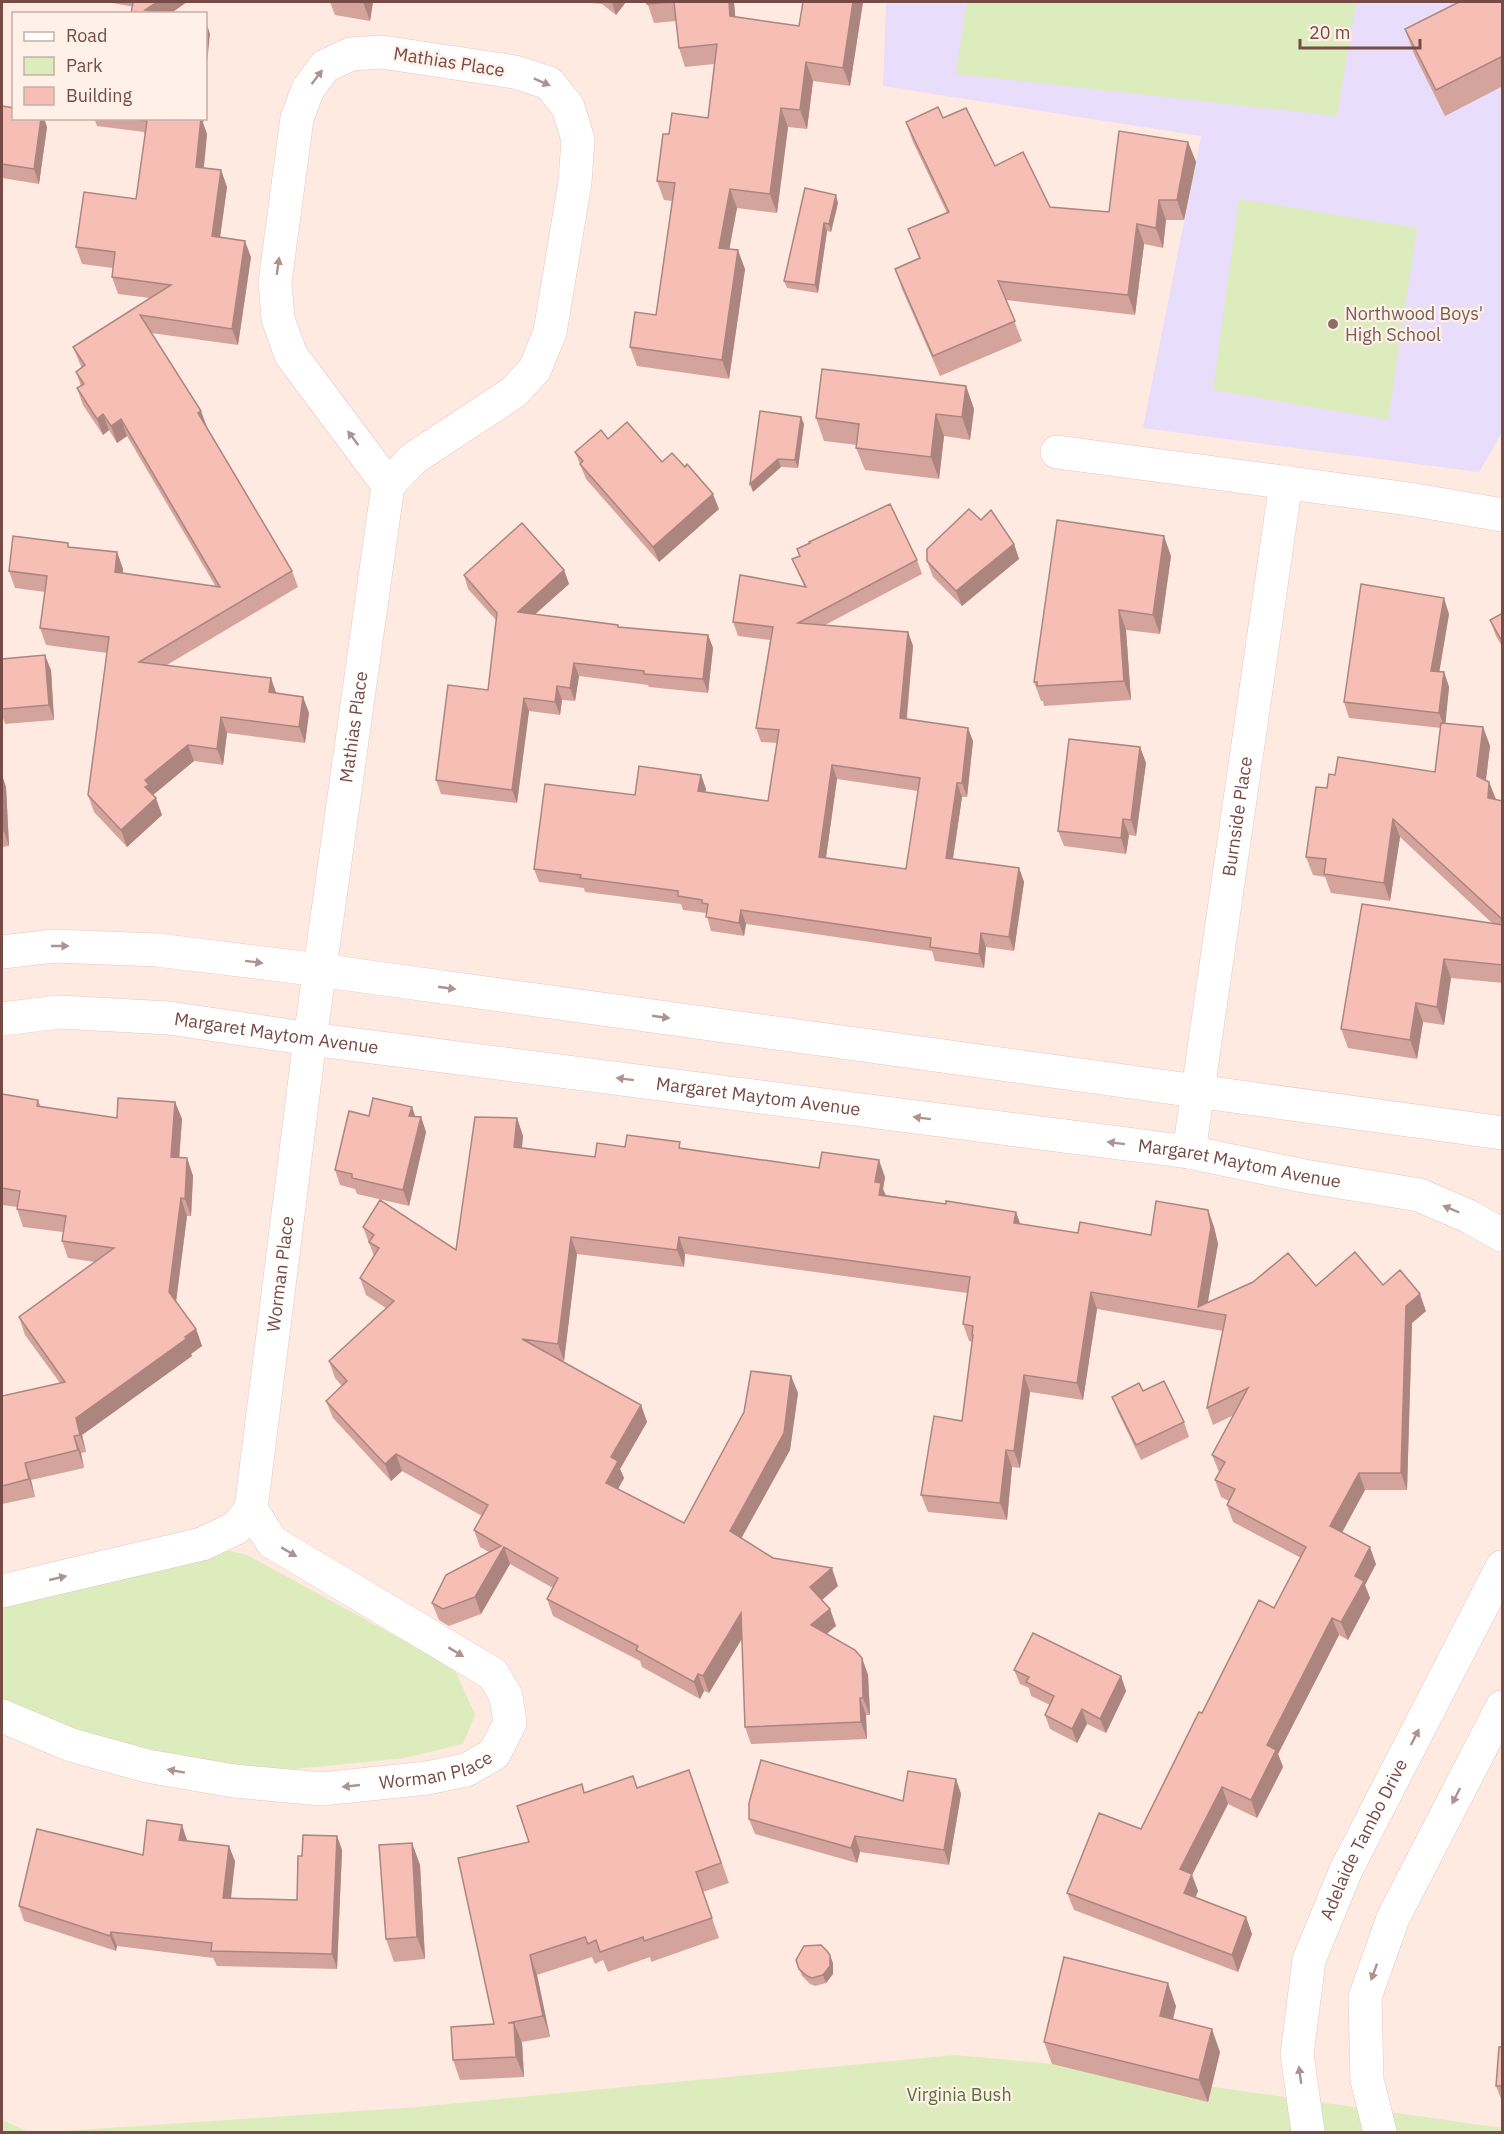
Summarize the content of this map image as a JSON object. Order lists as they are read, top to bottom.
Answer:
{
  "streets": {
    "street": [
      "Mathias Place",
      "Burnside Place",
      "Margaret Maytom Avenue",
      "Worman Place",
      "Adelaide Tambo Drive"
    ]
  },
  "crossings": [
    ["Mathias Place", "Margaret Maytom Avenue"],
    ["Mathias Place", "Worman Place"],
    ["Burnside Place", "Margaret Maytom Avenue"],
    ["Margaret Maytom Avenue", "Worman Place"]
  ],
  "parks": ["Virginia Bush"],
  "places": ["Northwood Boys' High School"],
  "legend": ["Road", "Park", "Building"],
  "scale_bar": "20 m"
}
